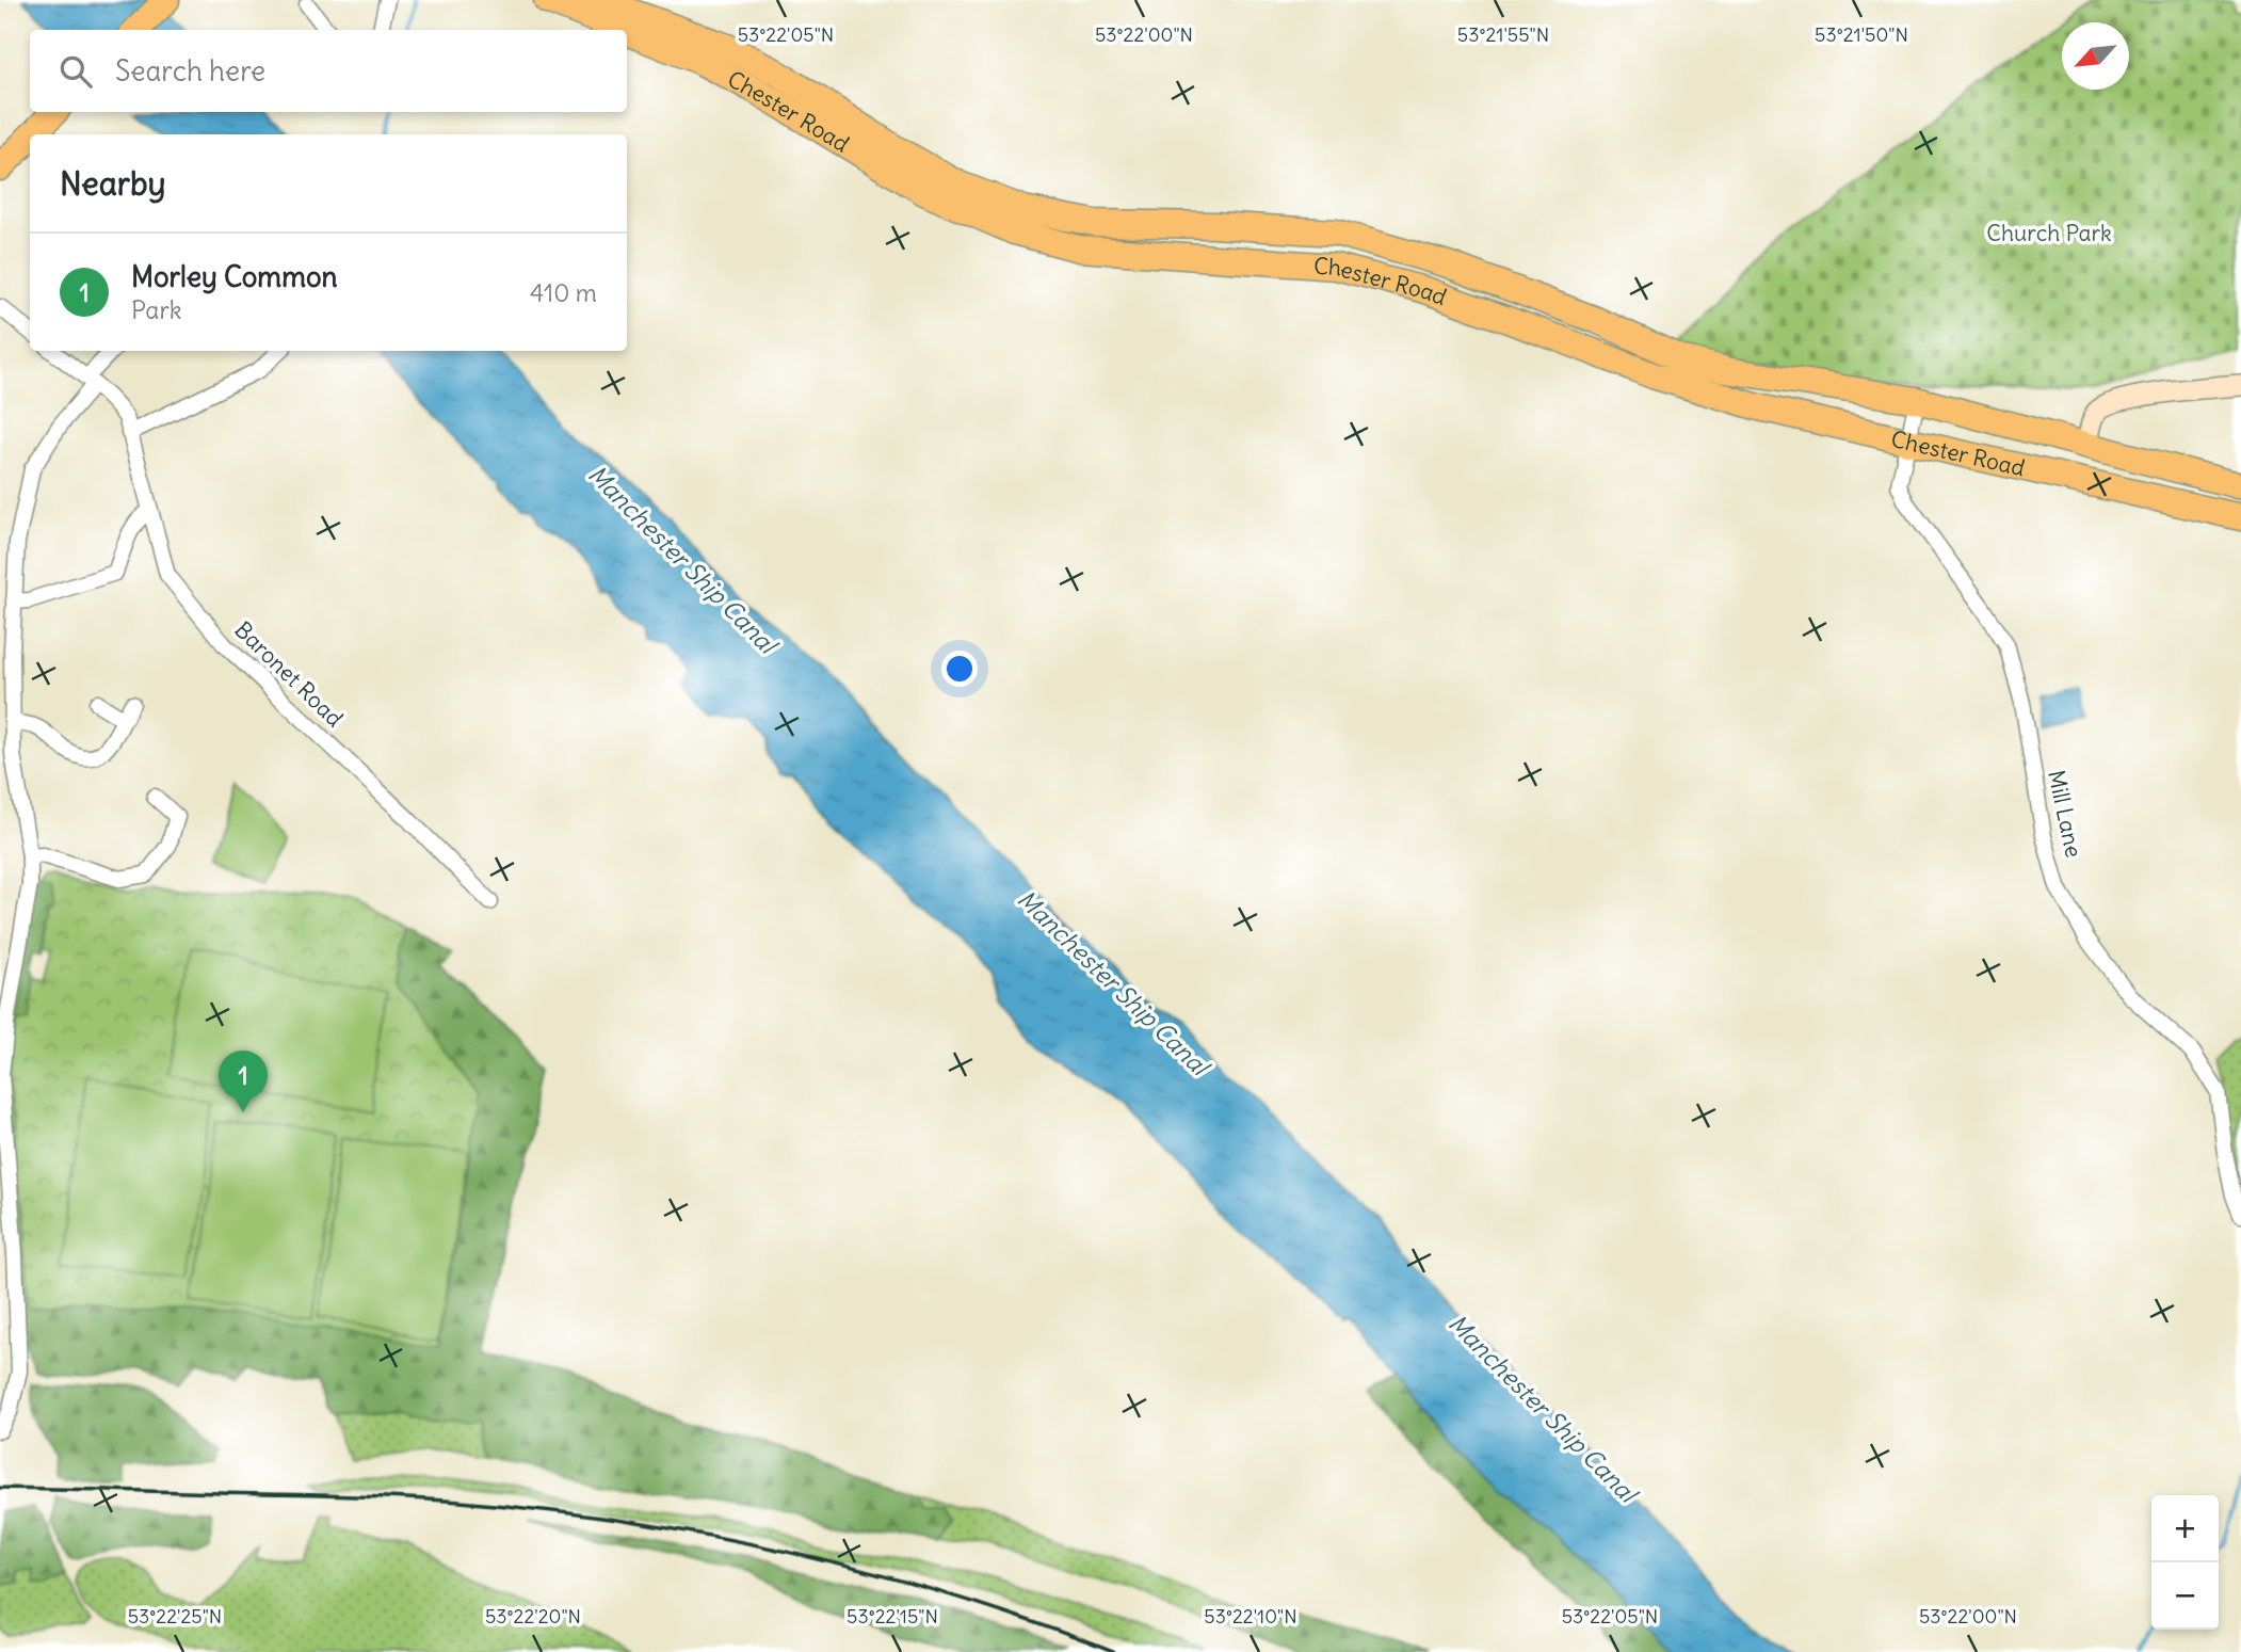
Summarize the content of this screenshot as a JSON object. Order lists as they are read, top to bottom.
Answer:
{
  "streets": {
    "highway": ["Chester Road"],
    "street": ["Baronet Road", "Mill Lane"]
  },
  "crossings": [
    ["Chester Road", "Mill Lane"]
  ],
  "water": ["Manchester Ship Canal"],
  "parks": ["Church Park"],
  "north": "bottom left",
  "page": {
    "search": "Search here",
    "heading": "Nearby",
    "list": [
      {
        "mark": "1",
        "name": "Morley Common",
        "note": "Park",
        "value": "410 m"
      }
    ],
    "pins": "1",
    "map_buttons": ["+", "−"]
  },
  "coordinates": [
    "53°22'05\"N",
    "53°22'00\"N",
    "53°21'55\"N",
    "53°21'50\"N",
    "53°22'25\"N",
    "53°22'20\"N",
    "53°22'15\"N",
    "53°22'10\"N"
  ]
}
